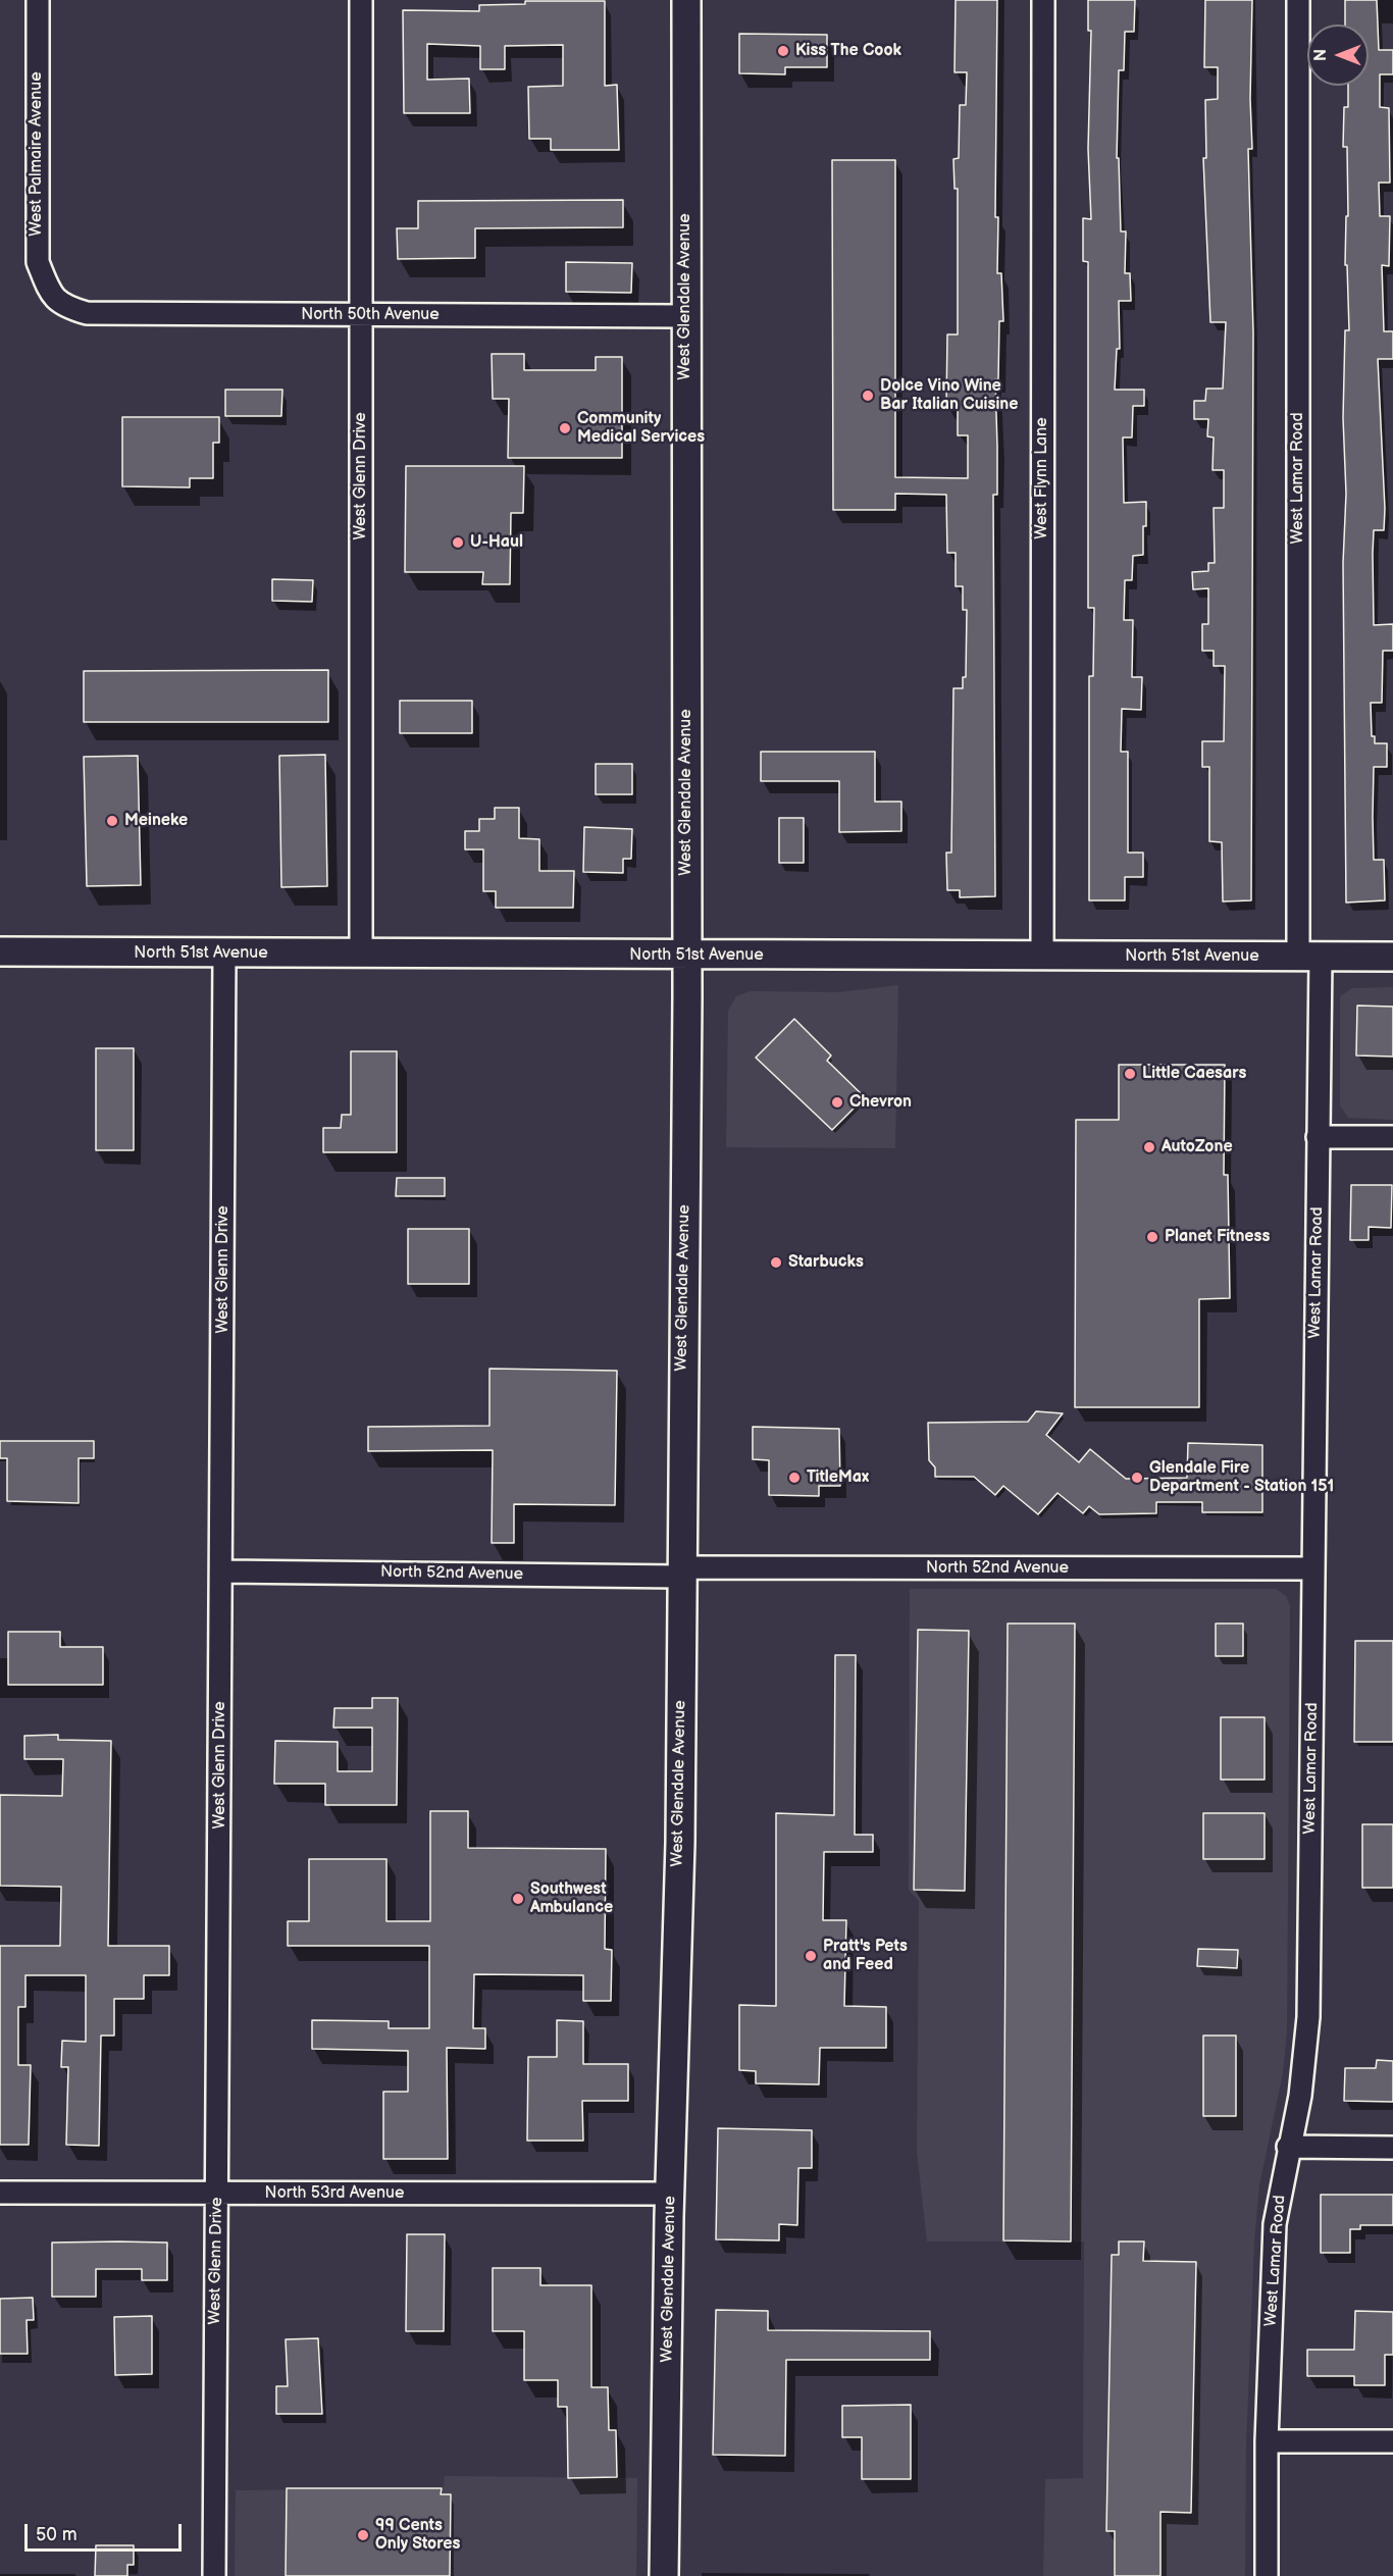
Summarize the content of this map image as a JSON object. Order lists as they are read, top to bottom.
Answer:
{
  "streets": {
    "main road": ["West Glendale Avenue", "North 51st Avenue"],
    "street": [
      "West Palmaire Avenue",
      "North 50th Avenue",
      "West Glenn Drive",
      "West Flynn Lane",
      "West Lamar Road",
      "North 52nd Avenue",
      "North 53rd Avenue"
    ]
  },
  "crossings": [
    ["West Palmaire Avenue", "North 50th Avenue"],
    ["West Glendale Avenue", "North 50th Avenue"],
    ["West Glendale Avenue", "North 51st Avenue"],
    ["West Glendale Avenue", "North 52nd Avenue"],
    ["West Glendale Avenue", "North 53rd Avenue"],
    ["North 50th Avenue", "West Glenn Drive"],
    ["West Glenn Drive", "North 51st Avenue"],
    ["West Glenn Drive", "North 52nd Avenue"],
    ["West Glenn Drive", "North 53rd Avenue"],
    ["West Flynn Lane", "North 51st Avenue"],
    ["West Lamar Road", "North 51st Avenue"],
    ["West Lamar Road", "North 52nd Avenue"]
  ],
  "places": [
    "Kiss The Cook",
    "Dolce Vino Wine Bar Italian Cuisine",
    "Community Medical Services",
    "U-Haul",
    "Meineke",
    "Little Caesars",
    "Chevron",
    "AutoZone",
    "Planet Fitness",
    "Starbucks",
    "TitleMax",
    "Glendale Fire Department - Station 151",
    "Southwest Ambulance",
    "Pratt's Pets and Feed",
    "99 Cents Only Stores"
  ],
  "scale_bar": "50 m",
  "north": "left"
}
